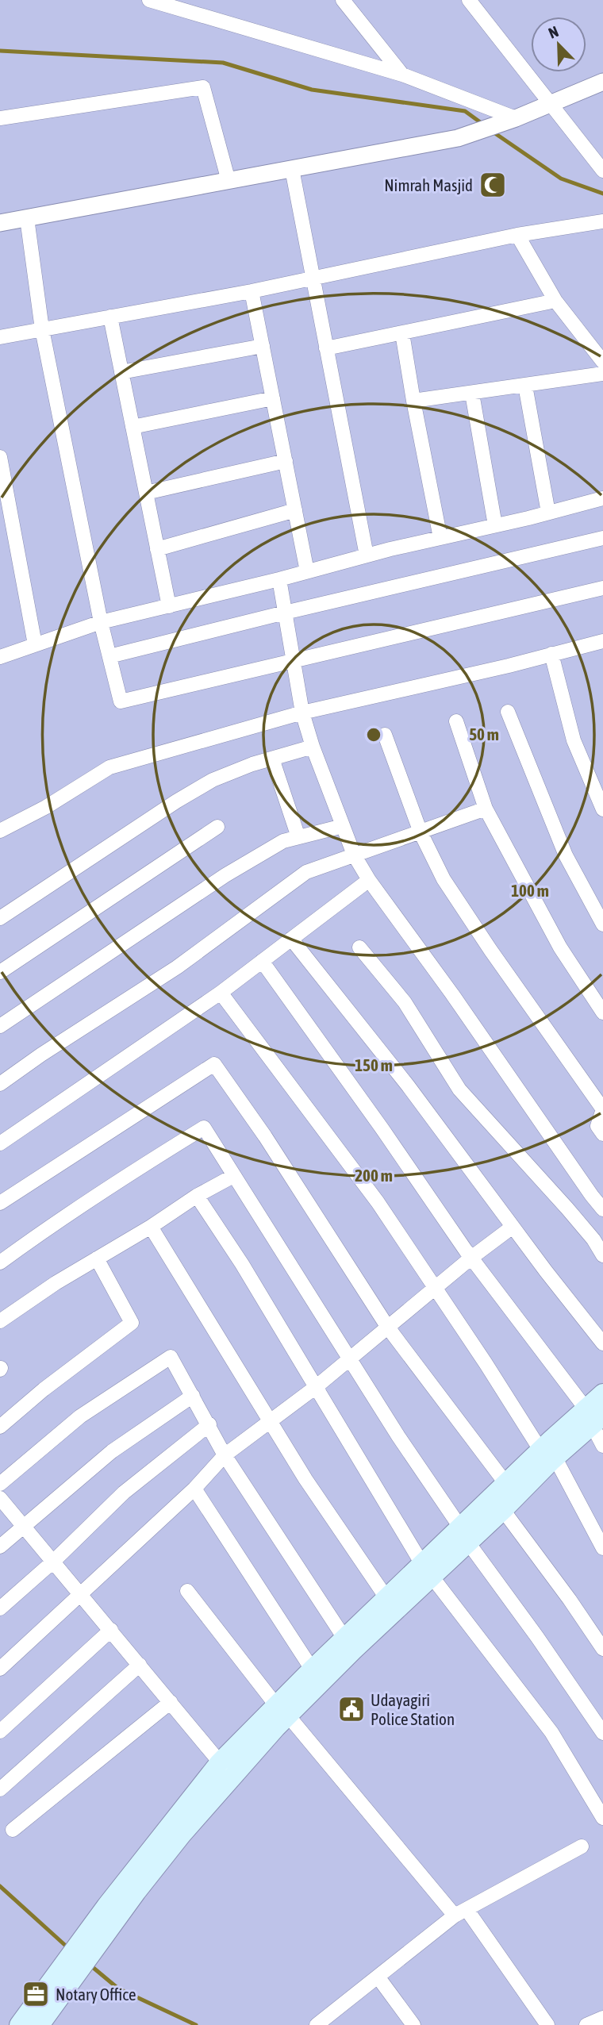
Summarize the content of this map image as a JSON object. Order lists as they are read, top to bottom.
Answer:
{
  "places": {
    "mosque": ["Nimrah Masjid"],
    "public building": ["Udayagiri Police Station"],
    "office": ["Notary Office"]
  },
  "north": "top left",
  "rings": [
    "50 m",
    "100 m",
    "150 m",
    "200 m"
  ]
}
